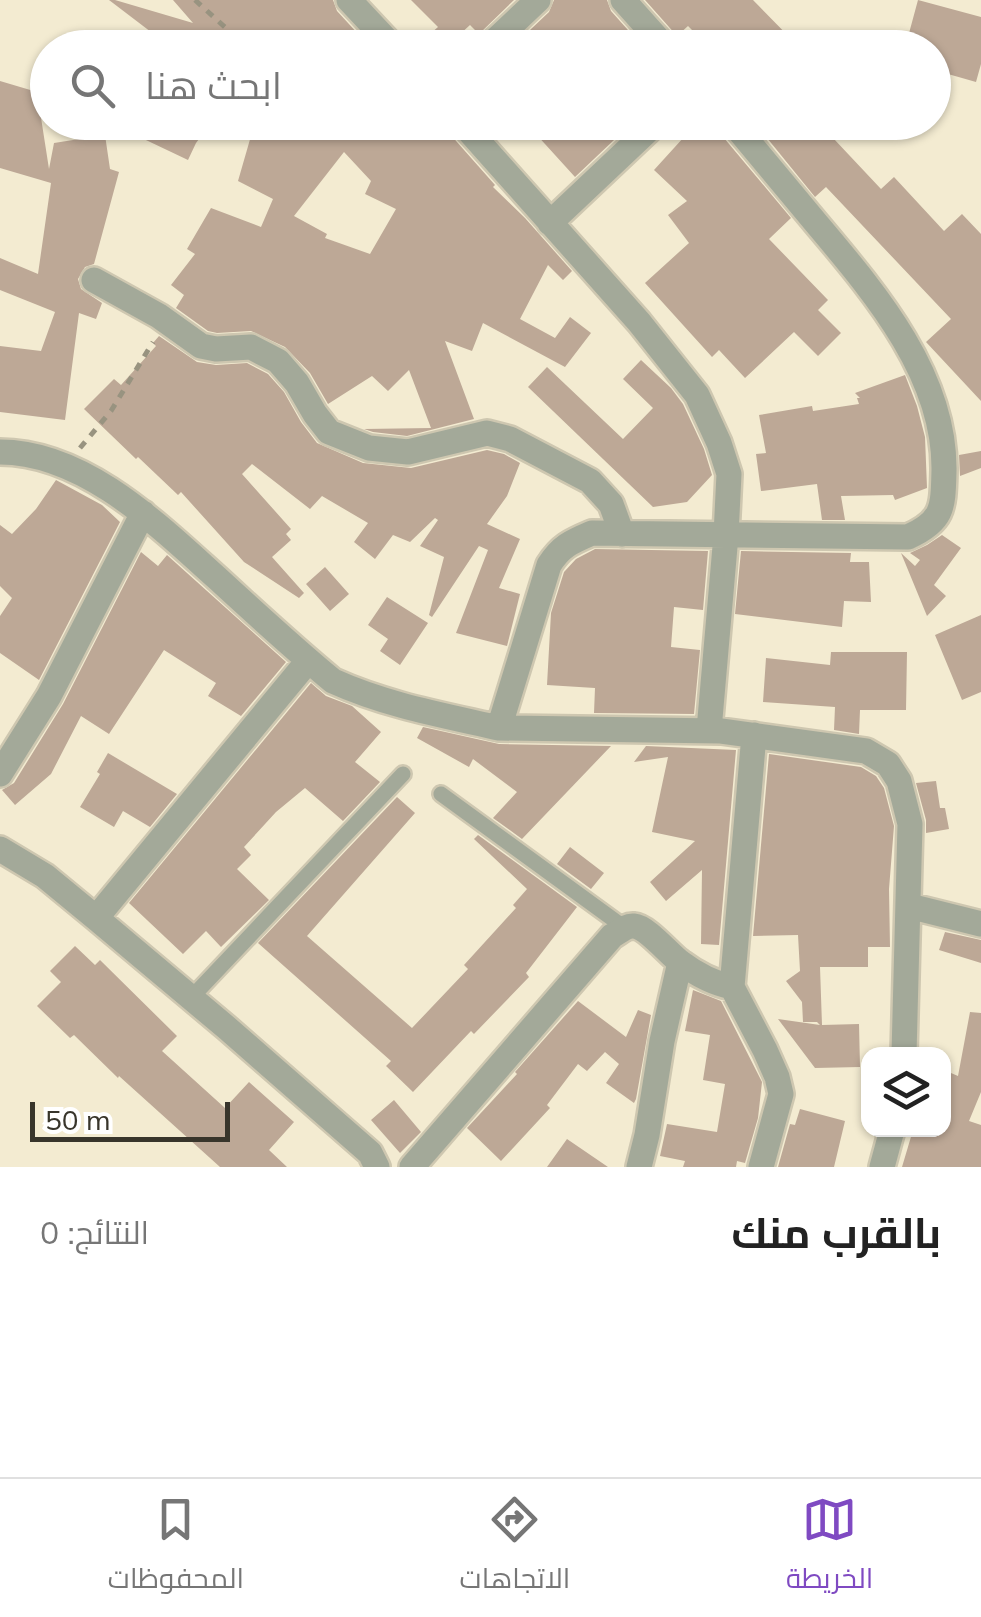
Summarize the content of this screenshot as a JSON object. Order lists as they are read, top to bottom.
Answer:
{
  "scale_bar": "50 m",
  "page": {
    "search": "ابحث هنا",
    "scale": "50 m",
    "heading": ["بالقرب منك", "النتائج: 0"],
    "nav": ["الخريطة", "الاتجاهات", "المحفوظات"]
  }
}
